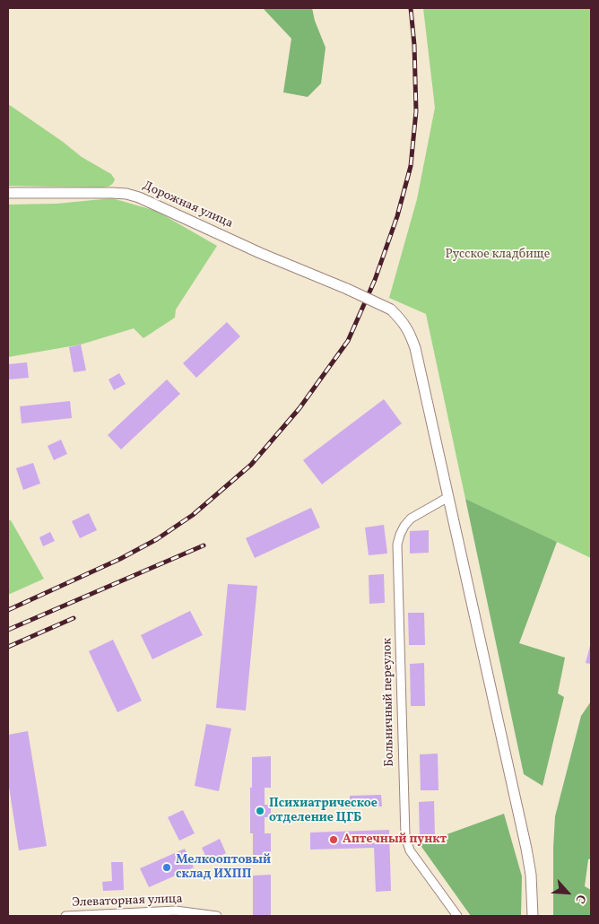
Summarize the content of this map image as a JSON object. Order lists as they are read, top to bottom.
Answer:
{
  "streets": {
    "street": ["Дорожная улица", "Больничный переулок", "Элеваторная улица"]
  },
  "crossings": [
    ["Дорожная улица", "Больничный переулок"]
  ],
  "parks": ["Русское кладбище"],
  "places": ["Психиатрическое отделение ЦГБ", "Аптечный пункт", "Мелкооптовый склад ИХПП"],
  "north": "bottom right"
}
